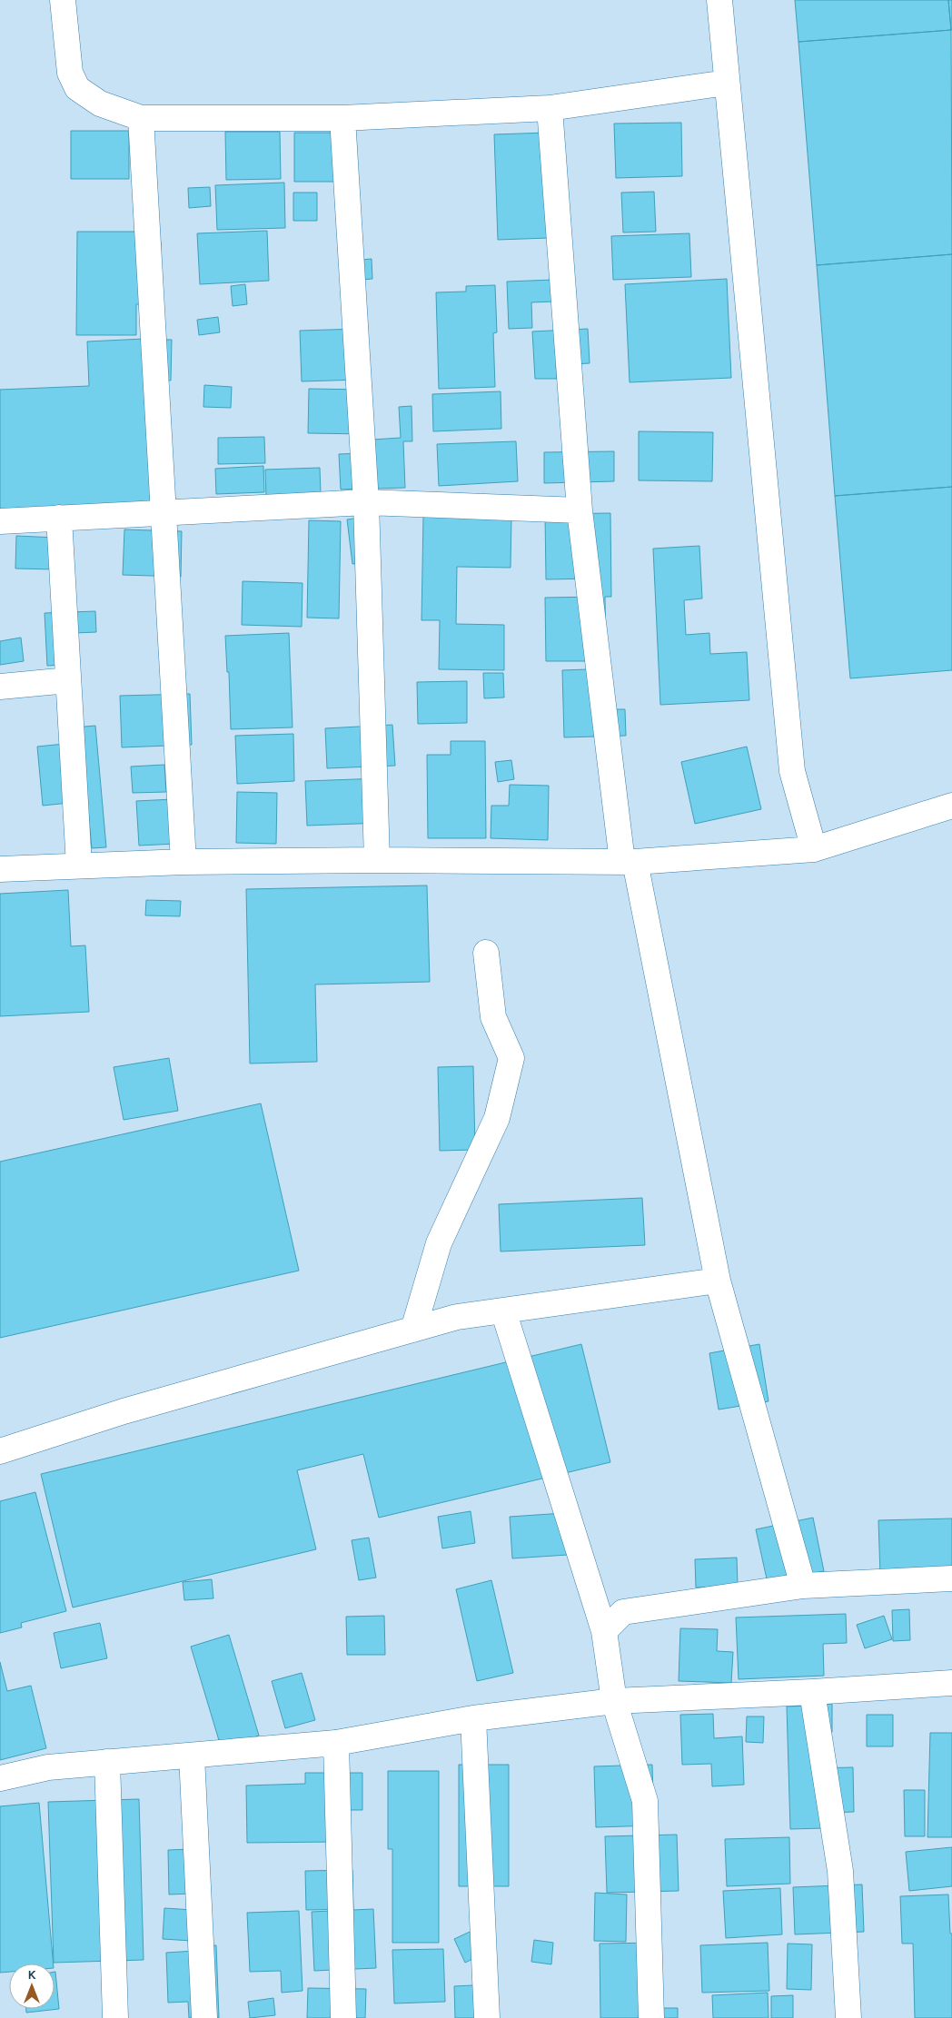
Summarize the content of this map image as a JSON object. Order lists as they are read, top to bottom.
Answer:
{
  "north": "top"
}
